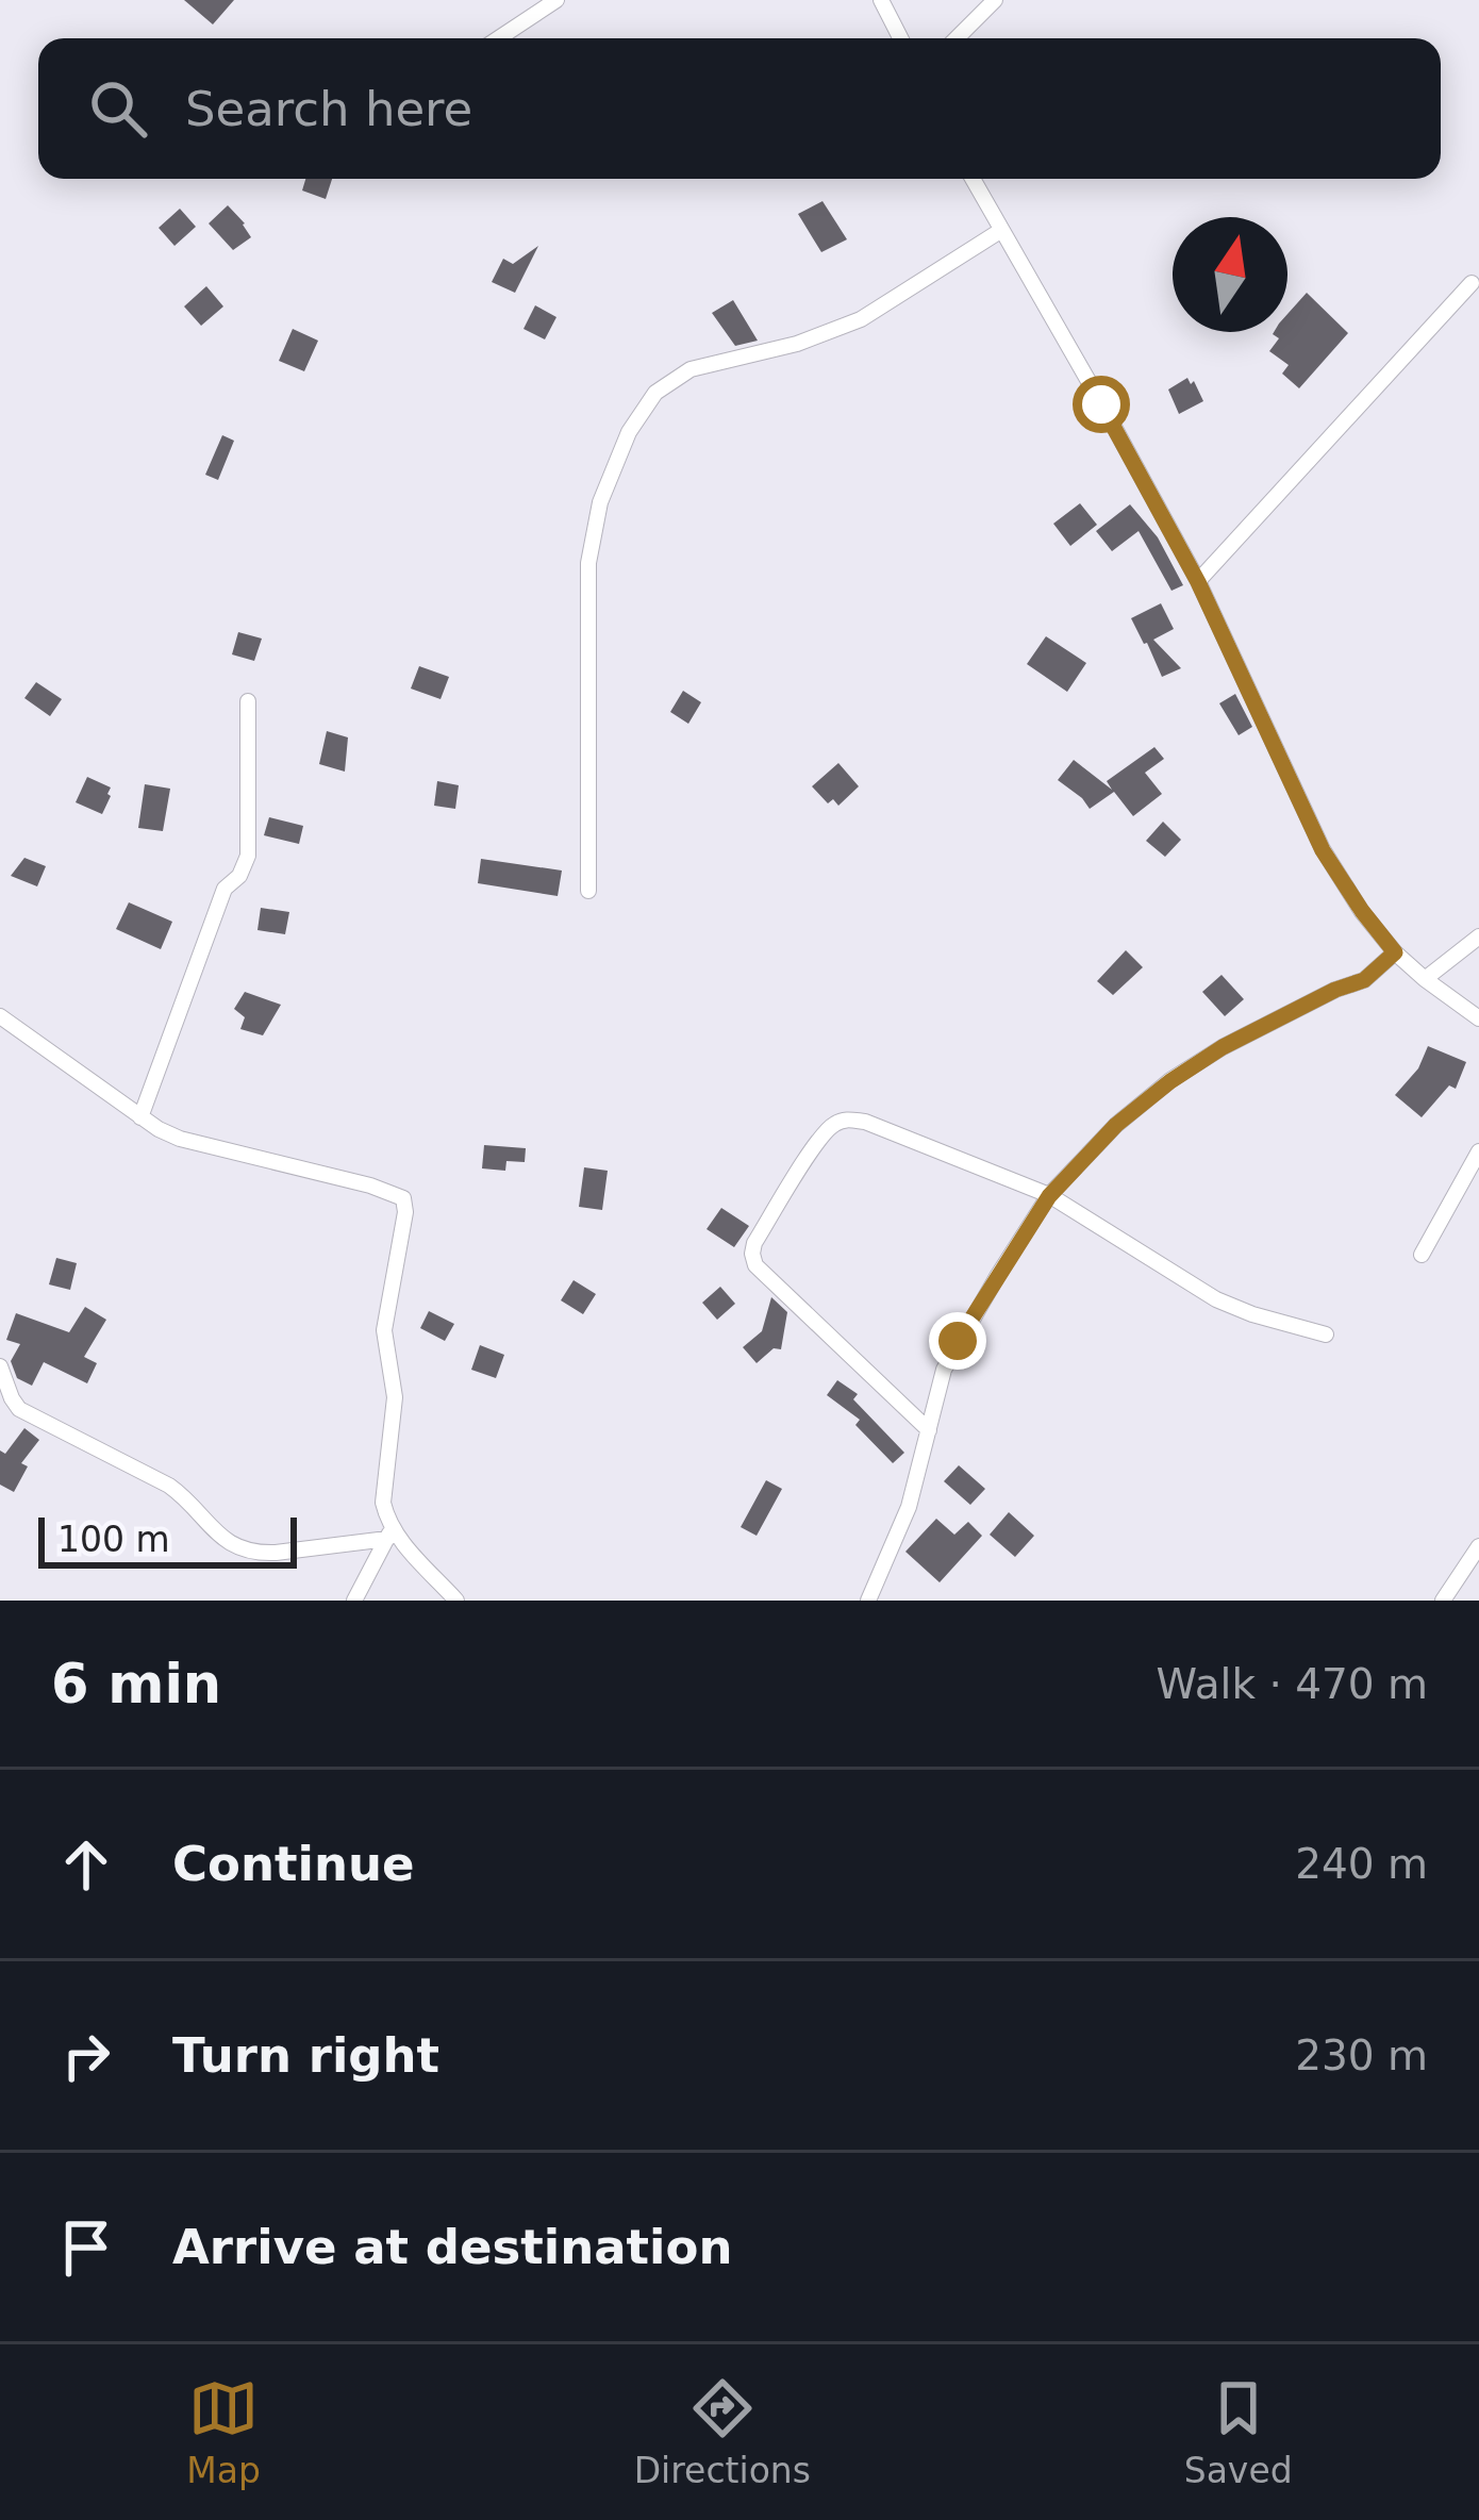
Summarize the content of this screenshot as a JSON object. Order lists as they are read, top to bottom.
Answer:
{
  "scale_bar": "100 m",
  "north": "top",
  "page": {
    "search": "Search here",
    "scale": "100 m",
    "heading": ["6 min", "Walk · 470 m"],
    "list": [
      ["Continue", "240 m"],
      ["Turn right", "230 m"],
      "Arrive at destination"
    ],
    "nav": ["Map", "Directions", "Saved"]
  }
}
